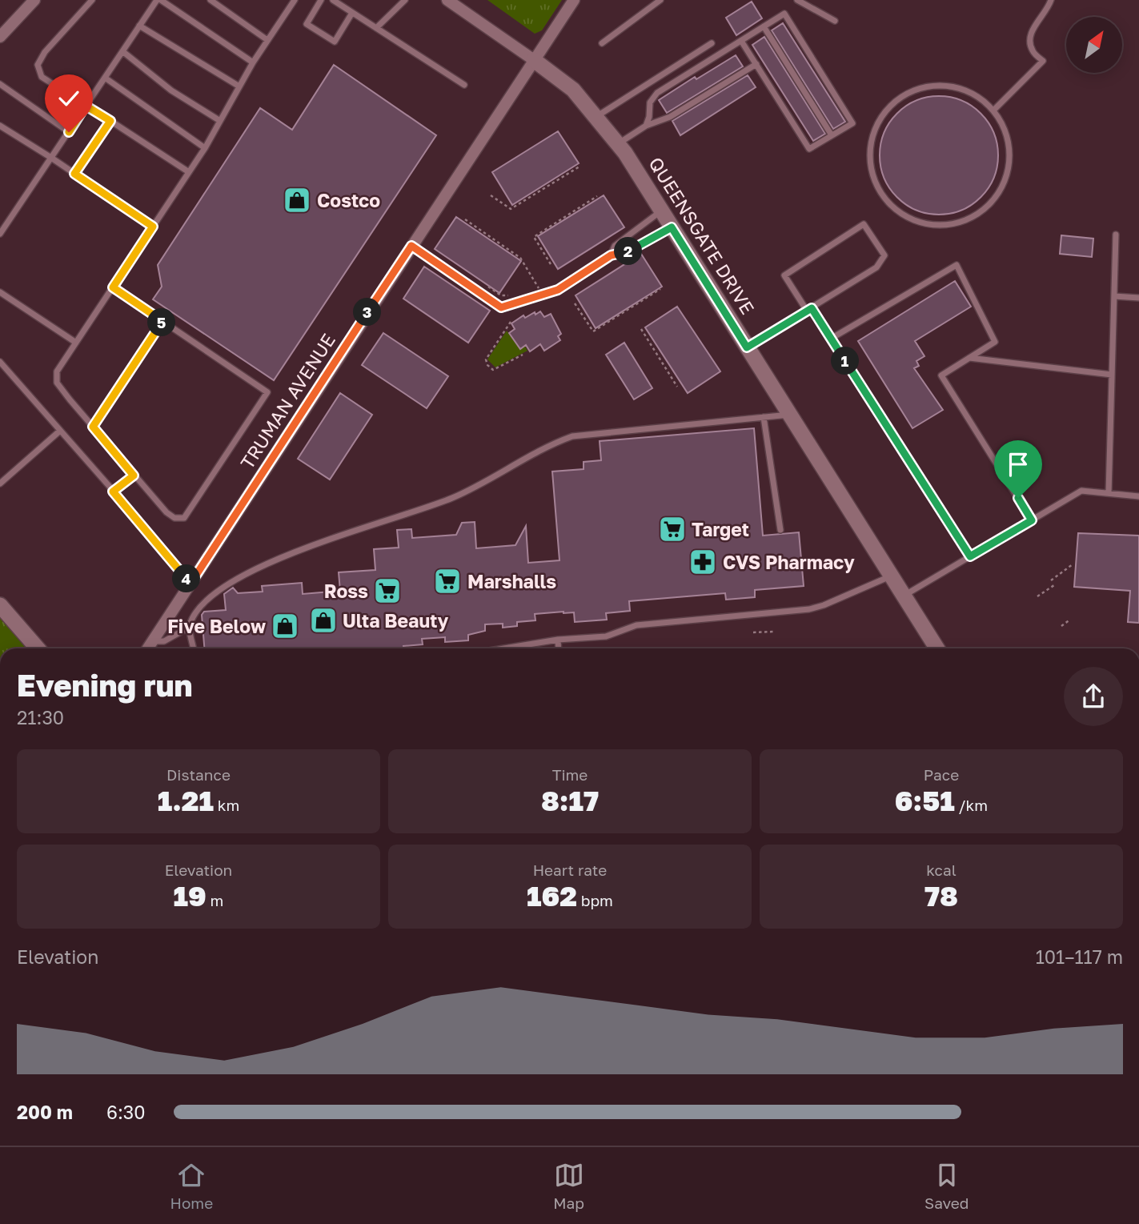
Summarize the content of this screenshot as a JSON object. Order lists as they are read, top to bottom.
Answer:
{
  "streets": {
    "street": ["QUEENSGATE DRIVE", "TRUMAN AVENUE"]
  },
  "crossings": [
    ["QUEENSGATE DRIVE", "TRUMAN AVENUE"]
  ],
  "places": {
    "shop": ["Costco", "Ulta Beauty", "Five Below"],
    "supermarket": ["Target", "Marshalls", "Ross"],
    "pharmacy": ["CVS Pharmacy"]
  },
  "north": "top right",
  "page": {
    "pins": [
      "2",
      "3",
      "5",
      "1",
      "4"
    ],
    "heading": ["Evening run", "21:30"],
    "stats": [
      ["Distance", "1.21 km"],
      ["Time", "8:17"],
      ["Pace", "6:51 /km"],
      ["Elevation", "19 m"],
      ["Heart rate", "162 bpm"],
      ["kcal", "78"]
    ],
    "chart": ["Elevation", "101–117 m"],
    "list": [
      {
        "name": "200 m",
        "note": "6:30"
      }
    ],
    "tabs": ["Home", "Map", "Saved"]
  }
}
